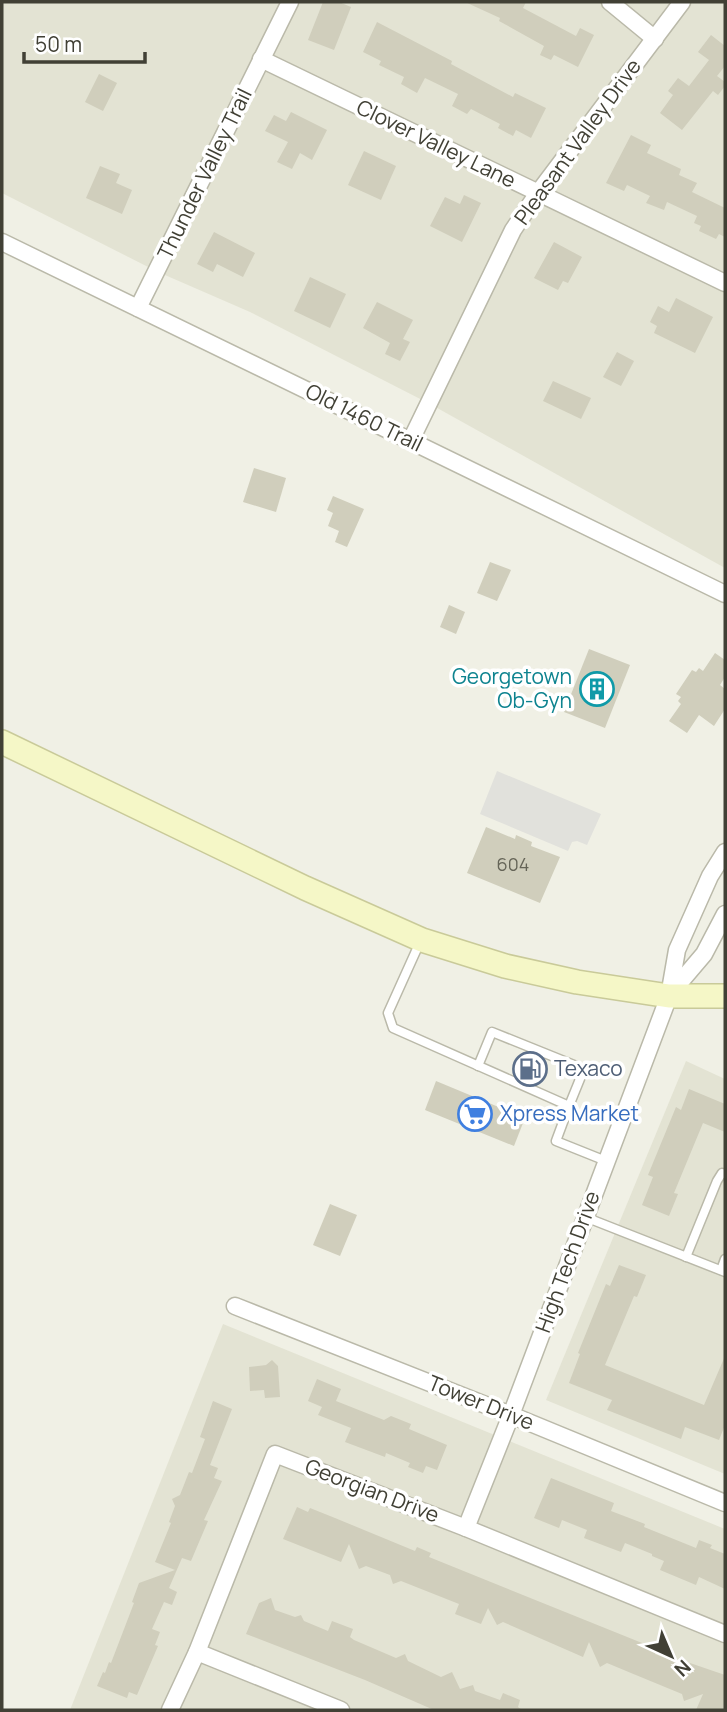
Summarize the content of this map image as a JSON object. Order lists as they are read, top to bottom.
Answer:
{
  "streets": {
    "street": [
      "Pleasant Valley Drive",
      "Clover Valley Lane",
      "Thunder Valley Trail",
      "Old 1460 Trail",
      "High Tech Drive",
      "Tower Drive",
      "Georgian Drive"
    ]
  },
  "crossings": [
    ["Pleasant Valley Drive", "Clover Valley Lane"],
    ["Pleasant Valley Drive", "Old 1460 Trail"],
    ["Clover Valley Lane", "Thunder Valley Trail"],
    ["Thunder Valley Trail", "Old 1460 Trail"],
    ["High Tech Drive", "Tower Drive"],
    ["High Tech Drive", "Georgian Drive"]
  ],
  "places": {
    "building": ["Georgetown Ob-Gyn"],
    "fuel station": ["Texaco"],
    "supermarket": ["Xpress Market"]
  },
  "house_numbers": ["604"],
  "scale_bar": "50 m",
  "north": "bottom right"
}
